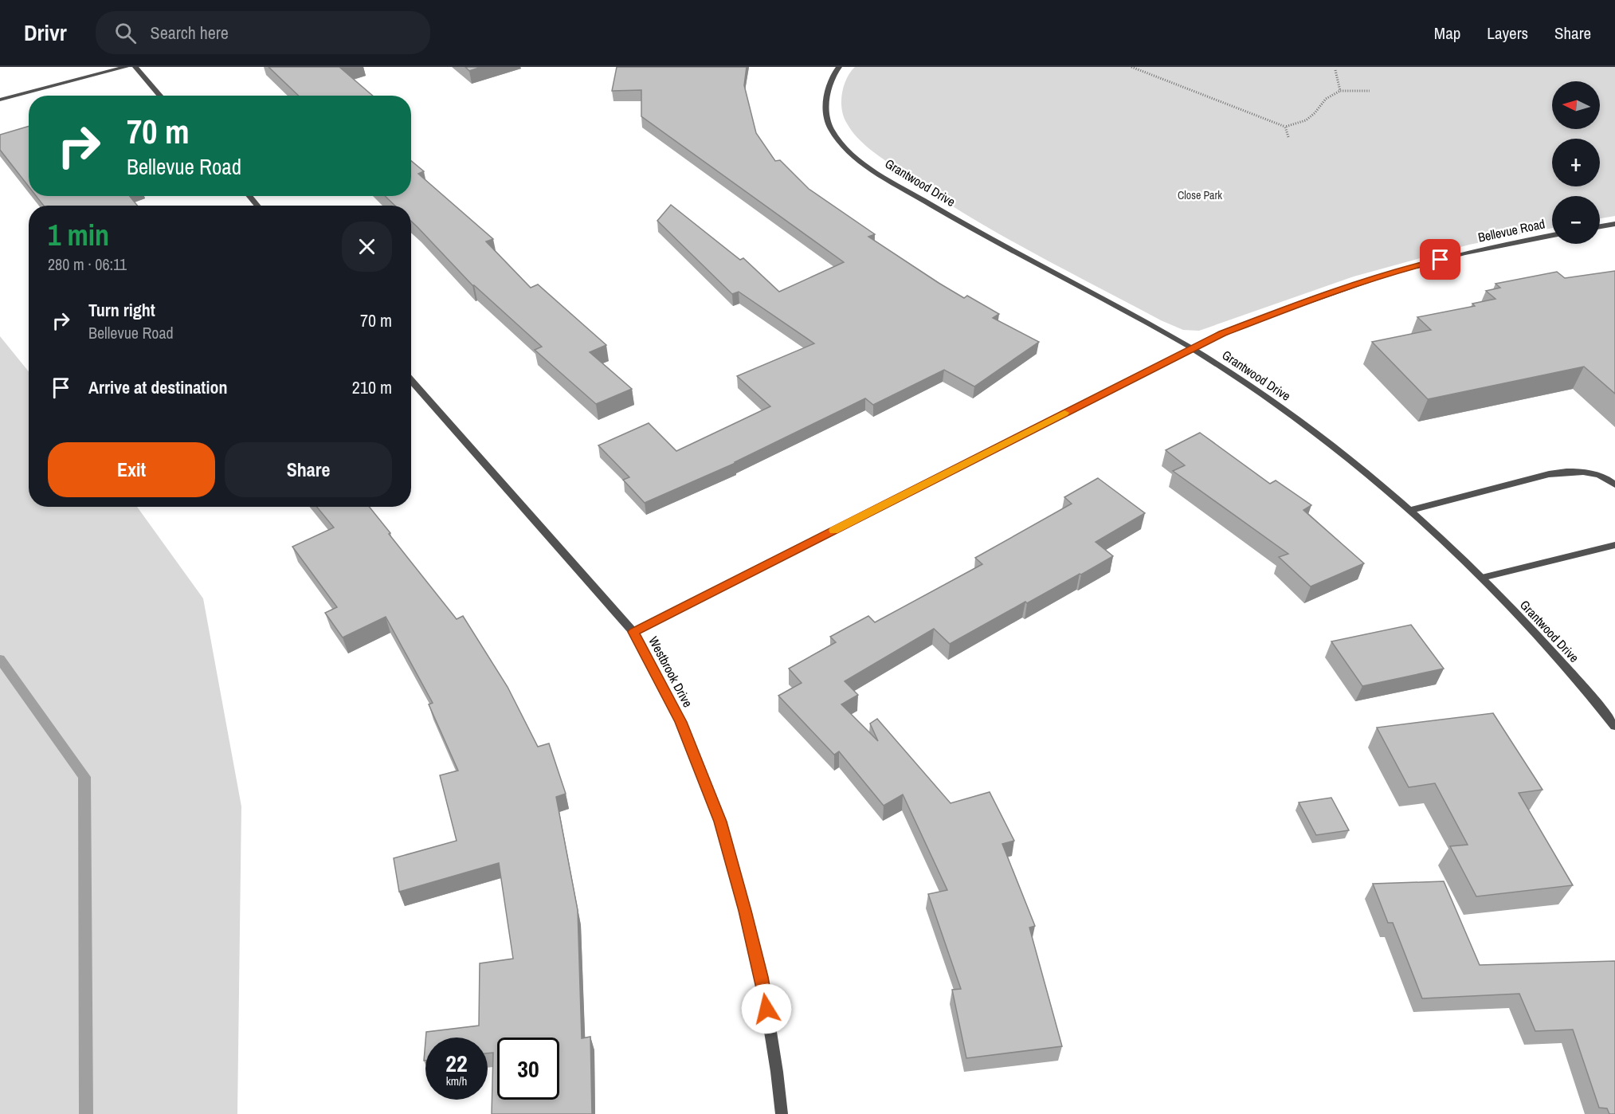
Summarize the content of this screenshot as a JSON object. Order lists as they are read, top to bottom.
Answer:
{
  "streets": {
    "street": ["Grantwood Drive", "Bellevue Road", "Westbrook Drive"]
  },
  "crossings": [
    ["Grantwood Drive", "Bellevue Road"],
    ["Bellevue Road", "Westbrook Drive"]
  ],
  "parks": ["Close Park"],
  "north": "left",
  "page": {
    "header": "Drivr",
    "search": "Search here",
    "nav": ["Map", "Layers", "Share"],
    "map_buttons": ["+", "−"],
    "turn": ["70 m", "Bellevue Road"],
    "heading": ["1 min", "280 m · 06:11"],
    "list": [
      {
        "name": "Turn right",
        "note": "Bellevue Road",
        "value": "70 m"
      },
      {
        "name": "Arrive at destination",
        "value": "210 m"
      }
    ],
    "buttons": ["Exit", "Share"],
    "speed": "22 km/h",
    "limit": "30"
  }
}
